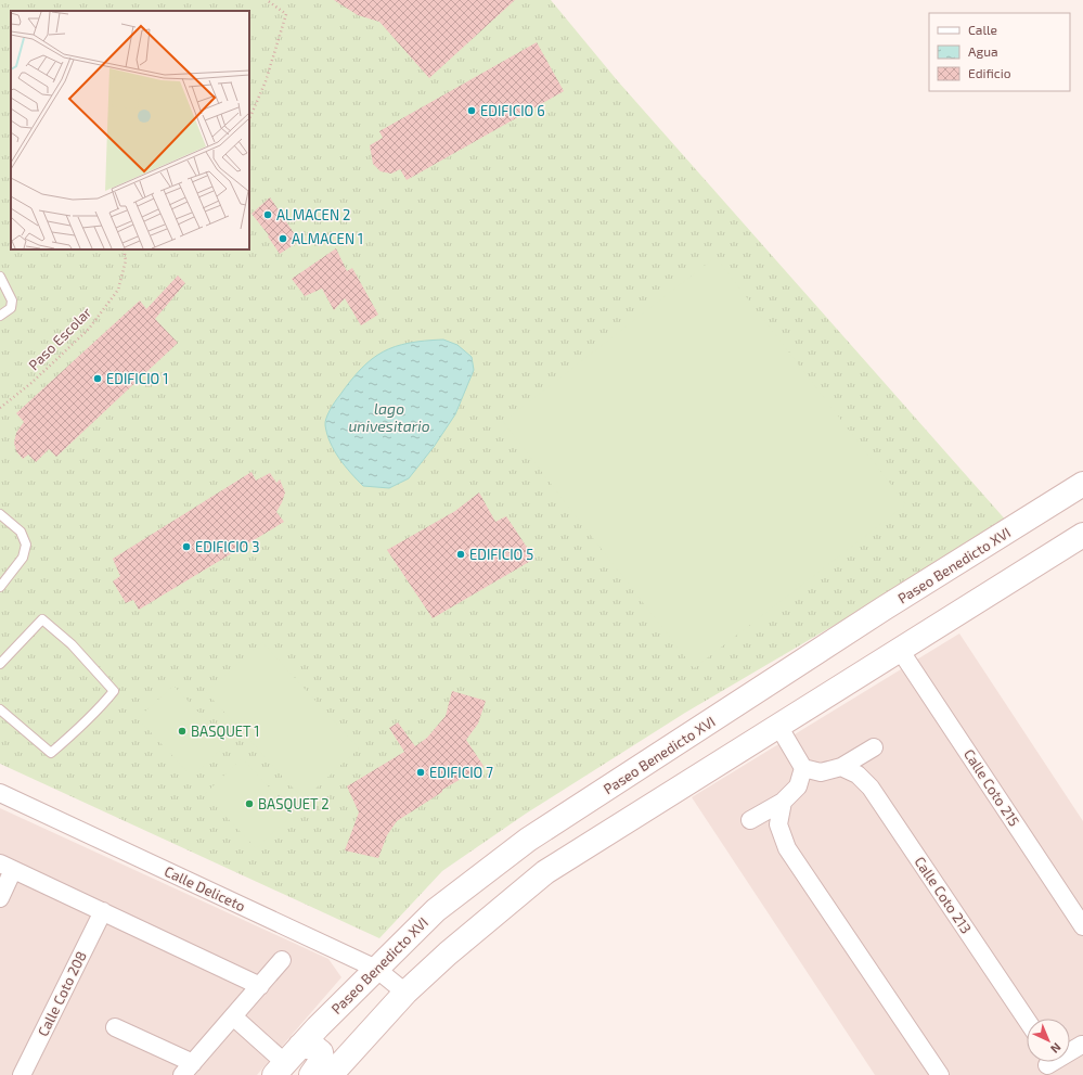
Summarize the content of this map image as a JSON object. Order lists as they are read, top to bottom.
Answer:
{
  "streets": {
    "street": [
      "Paseo Benedicto XVI",
      "Calle Coto 215",
      "Calle Deliceto",
      "Calle Coto 213",
      "Calle Coto 208"
    ],
    "path": ["Paso Escolar"]
  },
  "crossings": [
    ["Paseo Benedicto XVI", "Calle Deliceto"]
  ],
  "water": ["lago univesitario"],
  "places": [
    "EDIFICIO 6",
    "ALMACEN 2",
    "ALMACEN 1",
    "EDIFICIO 1",
    "EDIFICIO 3",
    "EDIFICIO 5",
    "BASQUET 1",
    "EDIFICIO 7",
    "BASQUET 2"
  ],
  "legend": ["Calle", "Agua", "Edificio"],
  "north": "bottom right"
}
